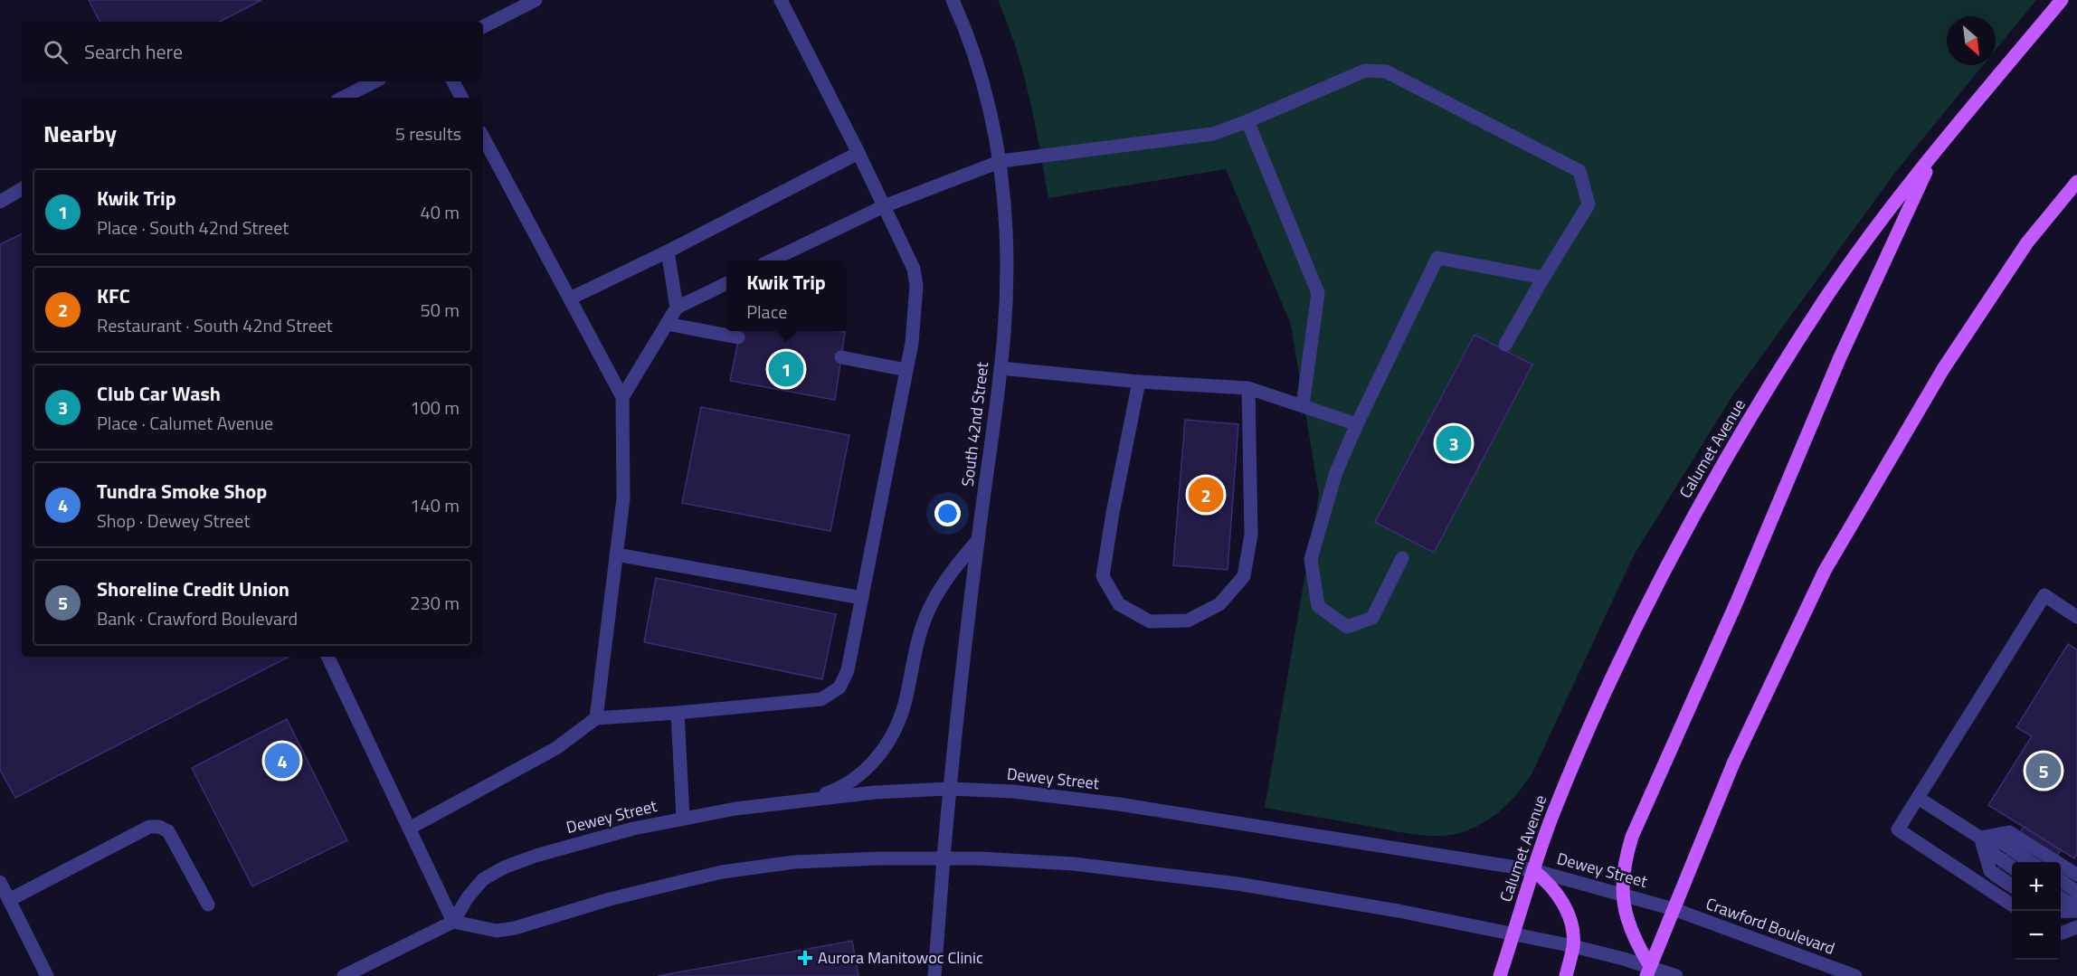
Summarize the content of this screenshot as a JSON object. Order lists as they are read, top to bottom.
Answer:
{
  "streets": {
    "main road": ["Calumet Avenue"],
    "street": ["South 42nd Street", "Dewey Street", "Crawford Boulevard"]
  },
  "crossings": [
    ["South 42nd Street", "Dewey Street"],
    ["Calumet Avenue", "Dewey Street"],
    ["Dewey Street", "Crawford Boulevard"]
  ],
  "places": {
    "health": ["Aurora Manitowoc Clinic"]
  },
  "north": "bottom right",
  "page": {
    "search": "Search here",
    "heading": ["Nearby", "5 results"],
    "list": [
      {
        "mark": "1",
        "name": "Kwik Trip",
        "note": "Place · South 42nd Street",
        "value": "40 m"
      },
      {
        "mark": "2",
        "name": "KFC",
        "note": "Restaurant · South 42nd Street",
        "value": "50 m"
      },
      {
        "mark": "3",
        "name": "Club Car Wash",
        "note": "Place · Calumet Avenue",
        "value": "100 m"
      },
      {
        "mark": "4",
        "name": "Tundra Smoke Shop",
        "note": "Shop · Dewey Street",
        "value": "140 m"
      },
      {
        "mark": "5",
        "name": "Shoreline Credit Union",
        "note": "Bank · Crawford Boulevard",
        "value": "230 m"
      }
    ],
    "popup": ["Kwik Trip", "Place"],
    "pins": [
      "1",
      "3",
      "2",
      "4",
      "5"
    ],
    "map_buttons": ["+", "−"]
  }
}
